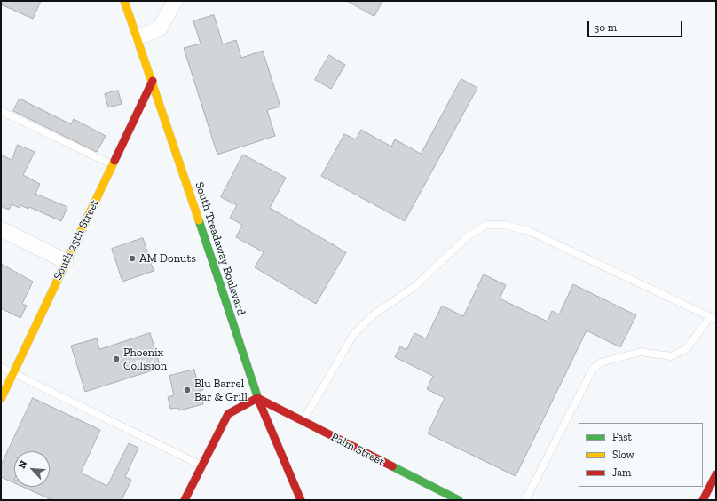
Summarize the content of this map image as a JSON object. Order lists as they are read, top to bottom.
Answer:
{
  "streets": {
    "street": ["South 25th Street", "South Treadaway Boulevard", "Palm Street"]
  },
  "crossings": [
    ["South 25th Street", "South Treadaway Boulevard"],
    ["South Treadaway Boulevard", "Palm Street"]
  ],
  "places": ["AM Donuts", "Phoenix Collision", "Blu Barrel Bar & Grill"],
  "legend": ["Fast", "Slow", "Jam"],
  "scale_bar": "50 m",
  "north": "top left"
}
